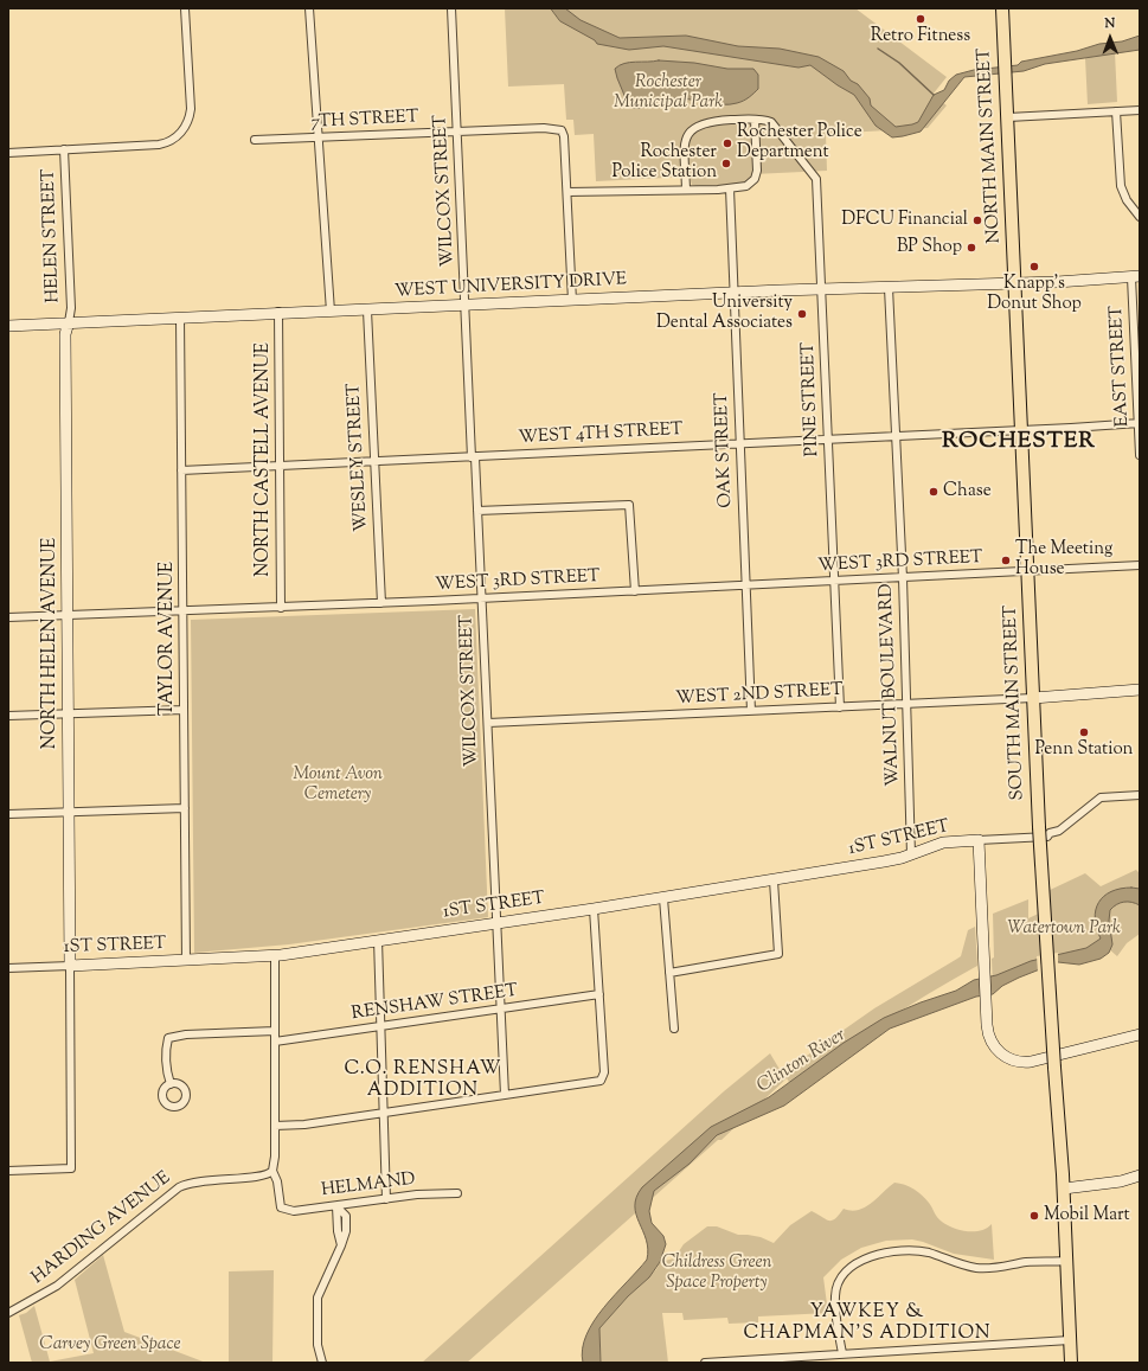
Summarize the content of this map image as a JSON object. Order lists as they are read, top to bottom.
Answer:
{
  "streets": {
    "main road": ["NORTH MAIN STREET", "SOUTH MAIN STREET"],
    "street": [
      "7TH STREET",
      "WILCOX STREET",
      "HELEN STREET",
      "WEST UNIVERSITY DRIVE",
      "EAST STREET",
      "PINE STREET",
      "WEST 4TH STREET",
      "OAK STREET",
      "WESLEY STREET",
      "NORTH CASTELL AVENUE",
      "WEST 3RD STREET",
      "TAYLOR AVENUE",
      "NORTH HELEN AVENUE",
      "WALNUT BOULEVARD",
      "WEST 2ND STREET",
      "1ST STREET",
      "RENSHAW STREET",
      "HELMAND",
      "HARDING AVENUE"
    ]
  },
  "crossings": [
    ["7TH STREET", "WILCOX STREET"],
    ["NORTH MAIN STREET", "WEST UNIVERSITY DRIVE"],
    ["NORTH MAIN STREET", "SOUTH MAIN STREET"],
    ["WILCOX STREET", "WEST UNIVERSITY DRIVE"],
    ["WILCOX STREET", "WEST 4TH STREET"],
    ["WILCOX STREET", "WEST 3RD STREET"],
    ["WILCOX STREET", "WEST 2ND STREET"],
    ["WILCOX STREET", "1ST STREET"],
    ["WILCOX STREET", "RENSHAW STREET"],
    ["HELEN STREET", "WEST UNIVERSITY DRIVE"],
    ["HELEN STREET", "NORTH HELEN AVENUE"],
    ["WEST UNIVERSITY DRIVE", "EAST STREET"],
    ["WEST UNIVERSITY DRIVE", "PINE STREET"],
    ["WEST UNIVERSITY DRIVE", "OAK STREET"],
    ["WEST UNIVERSITY DRIVE", "WESLEY STREET"],
    ["WEST UNIVERSITY DRIVE", "NORTH CASTELL AVENUE"],
    ["WEST UNIVERSITY DRIVE", "TAYLOR AVENUE"],
    ["WEST UNIVERSITY DRIVE", "NORTH HELEN AVENUE"],
    ["WEST UNIVERSITY DRIVE", "WALNUT BOULEVARD"],
    ["WEST UNIVERSITY DRIVE", "SOUTH MAIN STREET"],
    ["EAST STREET", "WEST 4TH STREET"],
    ["PINE STREET", "WEST 4TH STREET"],
    ["PINE STREET", "WEST 3RD STREET"],
    ["PINE STREET", "WEST 2ND STREET"],
    ["WEST 4TH STREET", "OAK STREET"],
    ["WEST 4TH STREET", "WESLEY STREET"],
    ["WEST 4TH STREET", "NORTH CASTELL AVENUE"],
    ["WEST 4TH STREET", "TAYLOR AVENUE"],
    ["WEST 4TH STREET", "WALNUT BOULEVARD"],
    ["WEST 4TH STREET", "SOUTH MAIN STREET"],
    ["OAK STREET", "WEST 3RD STREET"],
    ["OAK STREET", "WEST 2ND STREET"],
    ["WESLEY STREET", "WEST 3RD STREET"],
    ["NORTH CASTELL AVENUE", "WEST 3RD STREET"],
    ["WEST 3RD STREET", "TAYLOR AVENUE"],
    ["WEST 3RD STREET", "NORTH HELEN AVENUE"],
    ["WEST 3RD STREET", "WALNUT BOULEVARD"],
    ["WEST 3RD STREET", "SOUTH MAIN STREET"],
    ["TAYLOR AVENUE", "1ST STREET"],
    ["NORTH HELEN AVENUE", "1ST STREET"],
    ["WALNUT BOULEVARD", "WEST 2ND STREET"],
    ["WALNUT BOULEVARD", "1ST STREET"],
    ["WEST 2ND STREET", "SOUTH MAIN STREET"],
    ["HELMAND", "HARDING AVENUE"]
  ],
  "districts": ["ROCHESTER", "C.O. RENSHAW ADDITION", "YAWKEY & CHAPMAN'S ADDITION"],
  "water": ["Clinton River"],
  "parks": [
    "Rochester Municipal Park",
    "Mount Avon Cemetery",
    "Watertown Park",
    "Childress Green Space Property",
    "Carvey Green Space"
  ],
  "places": [
    "Retro Fitness",
    "Rochester Police Department",
    "Rochester Police Station",
    "DFCU Financial",
    "BP Shop",
    "Knapp's Donut Shop",
    "University Dental Associates",
    "Chase",
    "The Meeting House",
    "Penn Station",
    "Mobil Mart"
  ],
  "north": "top"
}
